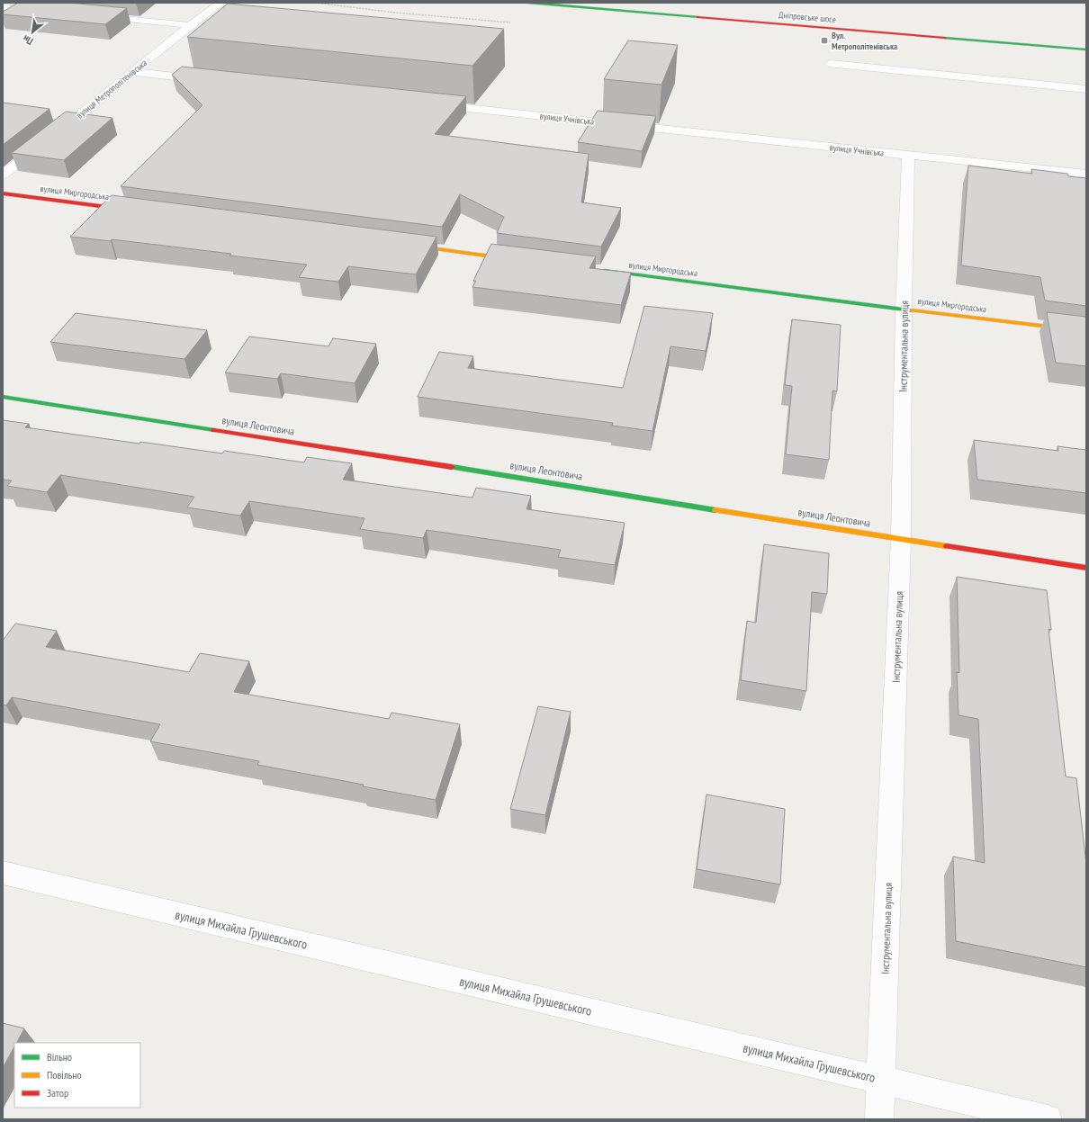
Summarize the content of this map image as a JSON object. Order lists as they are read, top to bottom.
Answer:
{
  "streets": {
    "street": [
      "Дніпровське шосе",
      "вулиця Метрополітенівська",
      "вулиця Учнівська",
      "вулиця Миргородська",
      "Інструментальна вулиця",
      "вулиця Леонтовича",
      "вулиця Михайла Грушевського"
    ]
  },
  "crossings": [
    ["вулиця Учнівська", "Інструментальна вулиця"],
    ["вулиця Миргородська", "Інструментальна вулиця"],
    ["Інструментальна вулиця", "вулиця Леонтовича"],
    ["Інструментальна вулиця", "вулиця Михайла Грушевського"]
  ],
  "places": {
    "transit": ["Вул. Метрополітенівська"]
  },
  "legend": ["Вільно", "Повільно", "Затор"],
  "north": "bottom left"
}
